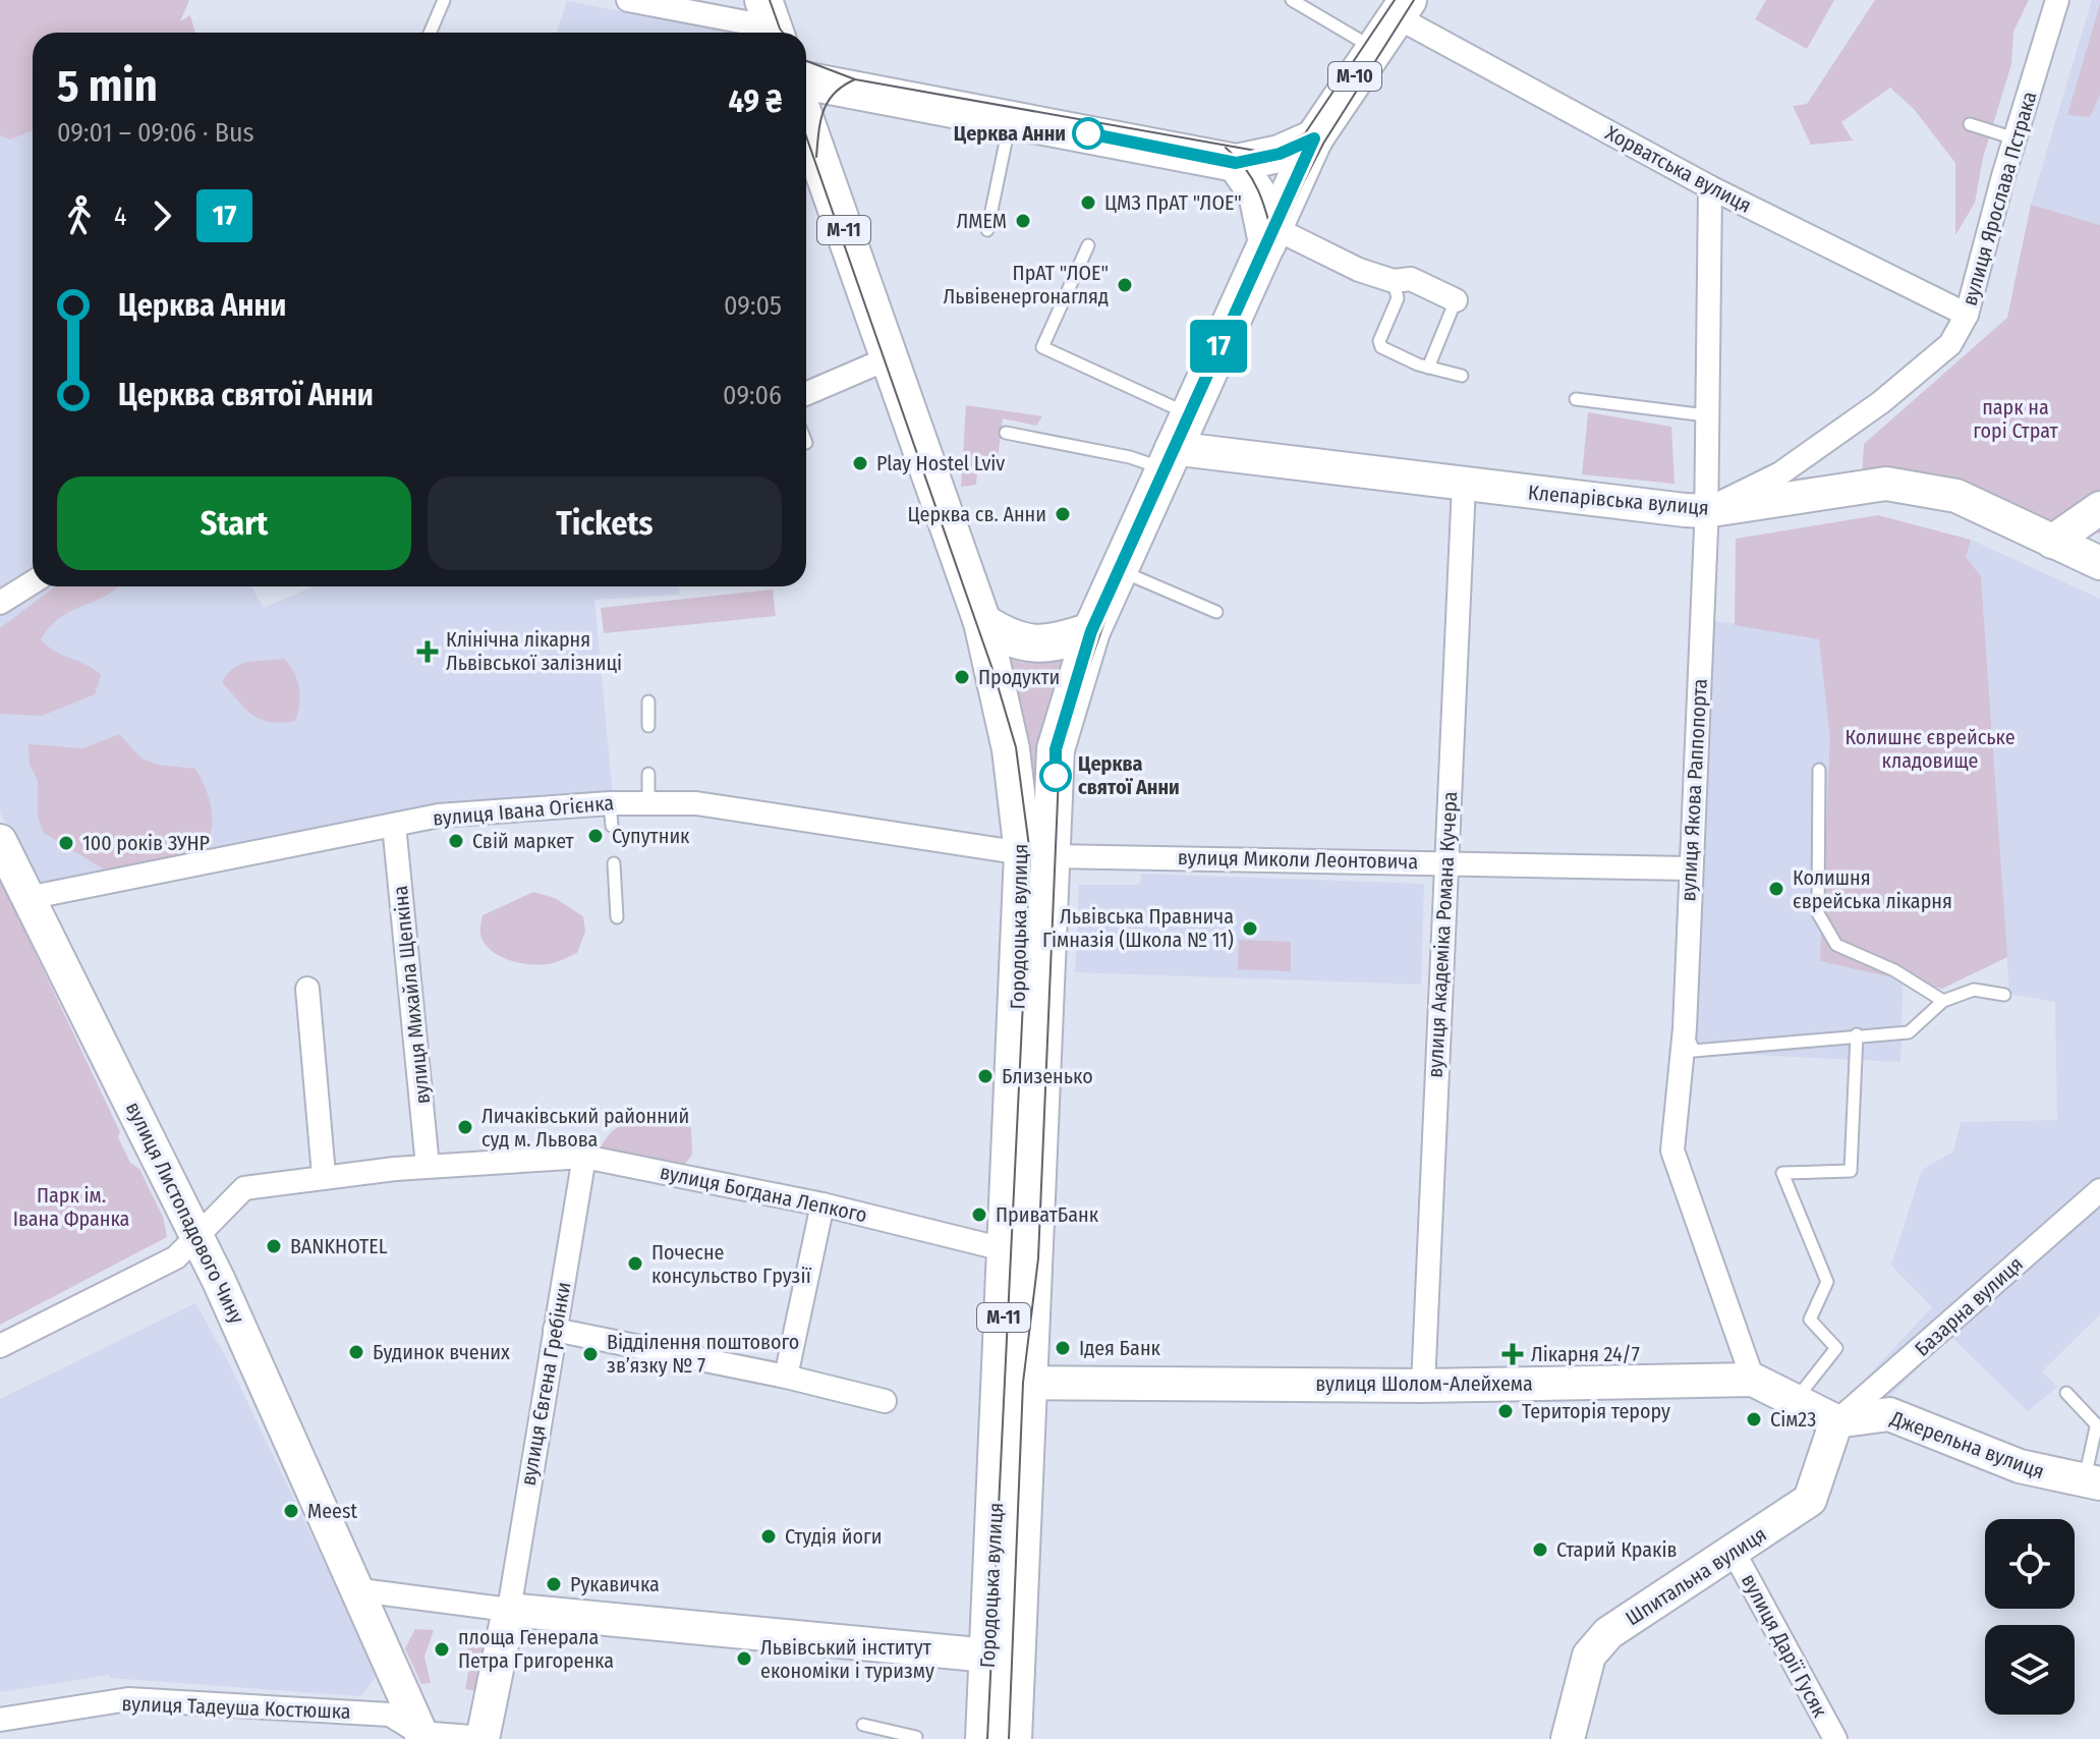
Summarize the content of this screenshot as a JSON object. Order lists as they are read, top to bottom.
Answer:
{
  "streets": {
    "main road": ["М-10", "М-11", "Городоцька вулиця"],
    "street": [
      "Хорватська вулиця",
      "вулиця Ярослава Пстрака",
      "Клепарівська вулиця",
      "вулиця Якова Раппопорта",
      "вулиця Івана Огієнка",
      "вулиця Миколи Леонтовича",
      "вулиця Академіка Романа Кучера",
      "вулиця Михайла Щепкіна",
      "вулиця Богдана Лепкого",
      "вулиця Листопадового Чину",
      "Базарна вулиця",
      "вулиця Євгена Гребінки",
      "вулиця Шолом-Алейхема",
      "Джерельна вулиця",
      "Шпитальна вулиця",
      "вулиця Дарії Гусяк",
      "вулиця Тадеуша Костюшка"
    ]
  },
  "crossings": [
    ["М-10", "Хорватська вулиця"],
    ["М-10", "М-11"],
    ["Хорватська вулиця", "вулиця Ярослава Пстрака"],
    ["Хорватська вулиця", "вулиця Якова Раппопорта"],
    ["вулиця Ярослава Пстрака", "Клепарівська вулиця"],
    ["вулиця Ярослава Пстрака", "вулиця Якова Раппопорта"],
    ["М-11", "Клепарівська вулиця"],
    ["М-11", "вулиця Івана Огієнка"],
    ["М-11", "вулиця Миколи Леонтовича"],
    ["М-11", "Городоцька вулиця"],
    ["Клепарівська вулиця", "вулиця Якова Раппопорта"],
    ["Клепарівська вулиця", "вулиця Академіка Романа Кучера"],
    ["вулиця Якова Раппопорта", "вулиця Миколи Леонтовича"],
    ["вулиця Якова Раппопорта", "вулиця Шолом-Алейхема"],
    ["вулиця Івана Огієнка", "вулиця Миколи Леонтовича"],
    ["вулиця Івана Огієнка", "Городоцька вулиця"],
    ["вулиця Івана Огієнка", "вулиця Михайла Щепкіна"],
    ["вулиця Івана Огієнка", "вулиця Листопадового Чину"],
    ["вулиця Миколи Леонтовича", "Городоцька вулиця"],
    ["вулиця Миколи Леонтовича", "вулиця Академіка Романа Кучера"],
    ["Городоцька вулиця", "вулиця Богдана Лепкого"],
    ["Городоцька вулиця", "вулиця Шолом-Алейхема"],
    ["вулиця Академіка Романа Кучера", "вулиця Шолом-Алейхема"],
    ["вулиця Михайла Щепкіна", "вулиця Богдана Лепкого"],
    ["вулиця Богдана Лепкого", "вулиця Листопадового Чину"],
    ["вулиця Богдана Лепкого", "вулиця Євгена Гребінки"],
    ["Базарна вулиця", "вулиця Шолом-Алейхема"],
    ["Базарна вулиця", "Джерельна вулиця"],
    ["Базарна вулиця", "Шпитальна вулиця"],
    ["вулиця Шолом-Алейхема", "Джерельна вулиця"],
    ["вулиця Шолом-Алейхема", "Шпитальна вулиця"],
    ["Джерельна вулиця", "Шпитальна вулиця"],
    ["Шпитальна вулиця", "вулиця Дарії Гусяк"]
  ],
  "parks": ["парк на горі Страт", "Колишнє єврейське кладовище", "Парк ім. Івана Франка"],
  "places": {
    "other": [
      "Церква Анни",
      "ЦМЗ ПрАТ \"ЛОЕ\"",
      "ЛМЕМ",
      "ПрАТ \"ЛОЕ\" Львівенергонагляд",
      "Play Hostel Lviv",
      "Церква св. Анни",
      "Продукти",
      "Церква святої Анни",
      "Супутник",
      "Свій маркет",
      "100 років ЗУНР",
      "Колишня єврейська лікарня",
      "Львівська Правнича Гімназія (Школа № 11)",
      "Близенько",
      "Личаківський районний суд м. Львова",
      "ПриватБанк",
      "BANKHOTEL",
      "Почесне консульство Грузії",
      "Ідея Банк",
      "Будинок вчених",
      "Відділення поштового зв’язку № 7",
      "Територія терору",
      "Сім23",
      "Meest",
      "Студія йоги",
      "Старий Краків",
      "Рукавичка",
      "площа Генерала Петра Григоренка",
      "Львівський інститут економіки і туризму"
    ],
    "health": ["Клінічна лікарня Львівської залізниці", "Лікарня 24/7"]
  },
  "lines": ["bus line 17"],
  "page": {
    "on_map": "17",
    "heading": ["5 min", "09:01 – 09:06 · Bus", "49 ₴"],
    "legs": ["4", "17"],
    "list": [
      {
        "name": "Церква Анни",
        "value": "09:05"
      },
      {
        "name": "Церква святої Анни",
        "value": "09:06"
      }
    ],
    "buttons": ["Start", "Tickets"]
  }
}
